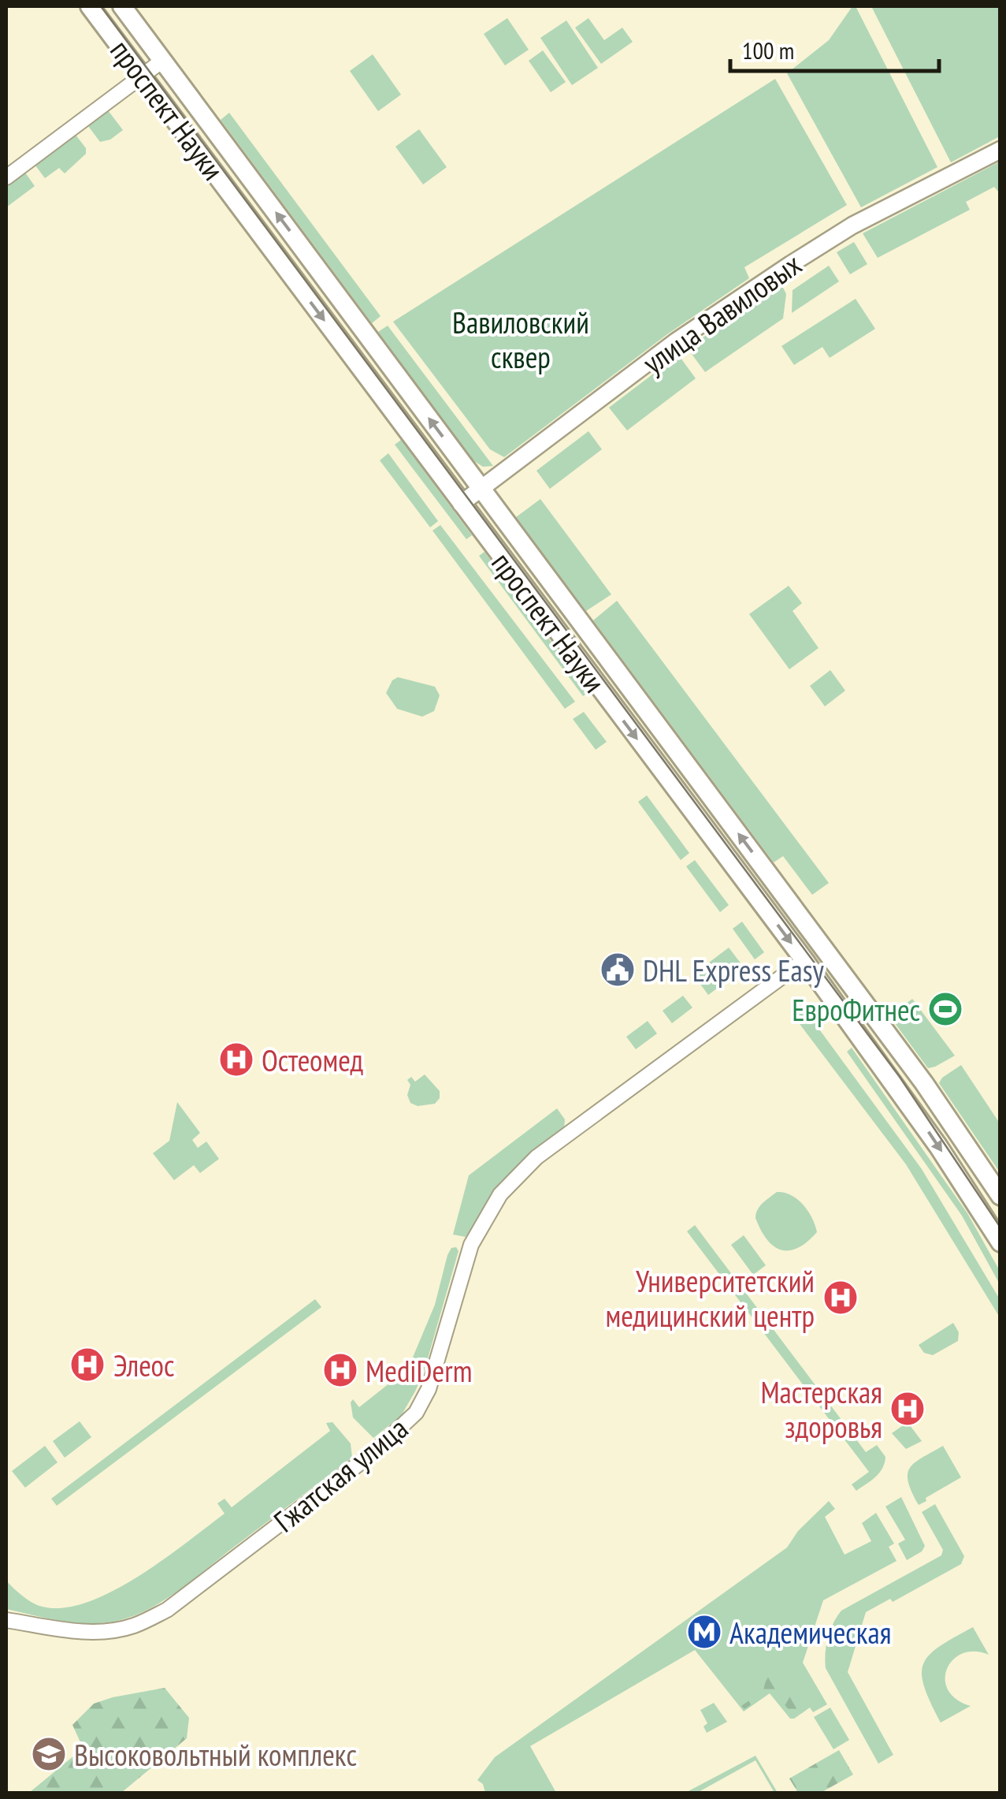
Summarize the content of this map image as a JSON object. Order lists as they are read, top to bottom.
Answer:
{
  "streets": {
    "main road": ["проспект Науки"],
    "street": ["улица Вавиловых", "Гжатская улица"]
  },
  "crossings": [
    ["проспект Науки", "улица Вавиловых"],
    ["проспект Науки", "Гжатская улица"]
  ],
  "parks": ["Вавиловский сквер"],
  "places": {
    "public building": ["DHL Express Easy"],
    "sports": ["ЕвроФитнес"],
    "hospital": [
      "Остеомед",
      "Университетский медицинский центр",
      "Элеос",
      "MediDerm",
      "Мастерская здоровья"
    ],
    "metro station": ["Академическая"],
    "school or university": ["Высоковольтный комплекc"]
  },
  "scale_bar": "100 m"
}
